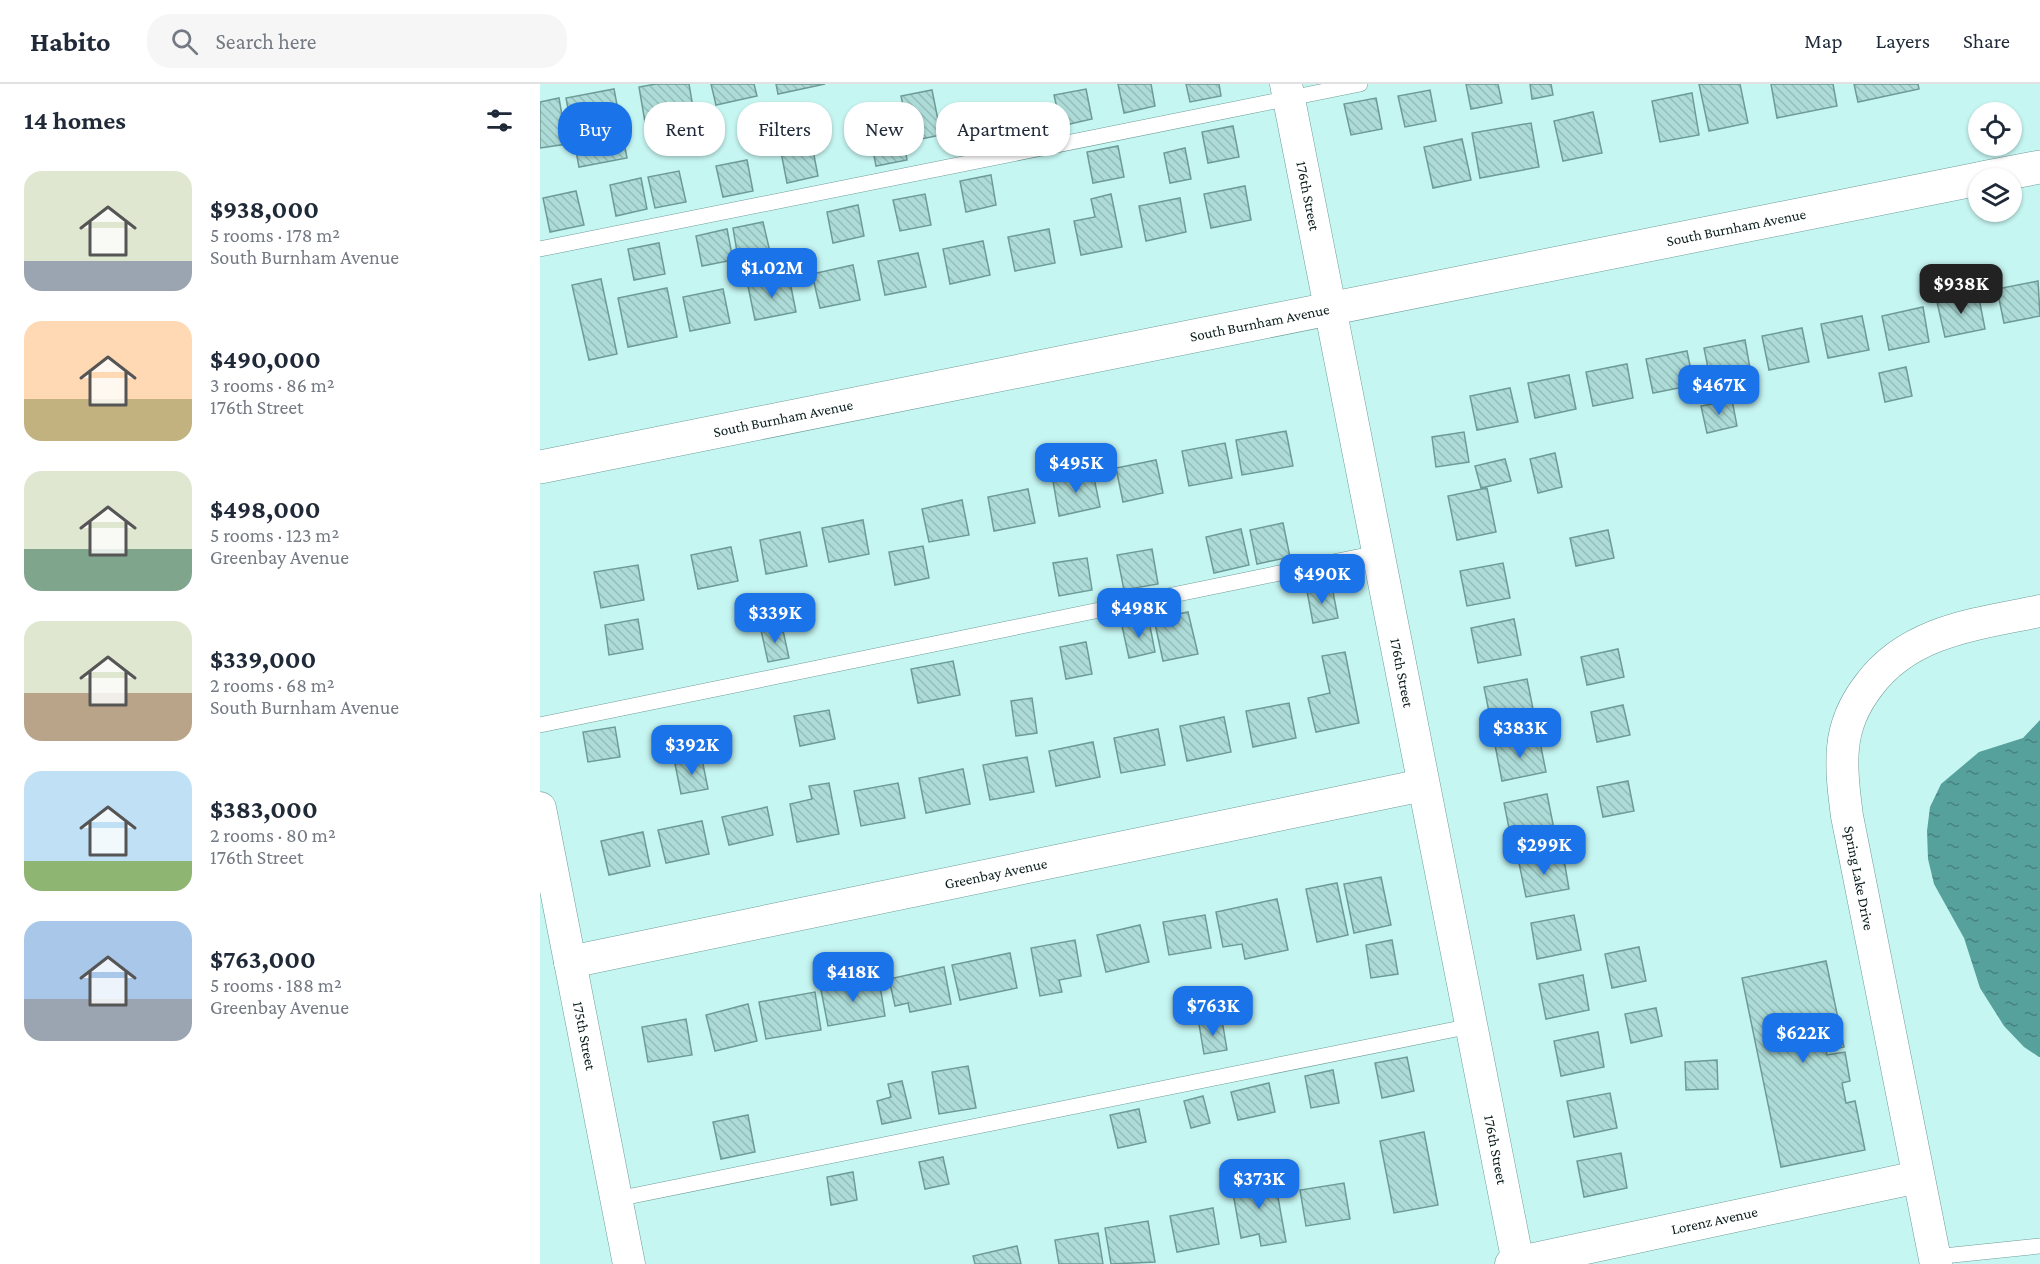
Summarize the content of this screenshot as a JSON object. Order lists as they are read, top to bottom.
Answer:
{
  "streets": {
    "main road": ["South Burnham Avenue"],
    "street": [
      "176th Street",
      "Greenbay Avenue",
      "Spring Lake Drive",
      "175th Street",
      "Lorenz Avenue"
    ]
  },
  "crossings": [
    ["176th Street", "South Burnham Avenue"],
    ["176th Street", "Greenbay Avenue"],
    ["176th Street", "Lorenz Avenue"],
    ["Greenbay Avenue", "175th Street"],
    ["Spring Lake Drive", "Lorenz Avenue"]
  ],
  "page": {
    "header": "Habito",
    "search": "Search here",
    "nav": ["Map", "Layers", "Share"],
    "heading": "14 homes",
    "chip": [
      "Buy",
      "Rent",
      "Filters",
      "New",
      "Apartment"
    ],
    "list": [
      {
        "name": "$938,000",
        "note": "5 rooms · 178 m² · South Burnham Avenue"
      },
      {
        "name": "$490,000",
        "note": "3 rooms · 86 m² · 176th Street"
      },
      {
        "name": "$498,000",
        "note": "5 rooms · 123 m² · Greenbay Avenue"
      },
      {
        "name": "$339,000",
        "note": "2 rooms · 68 m² · South Burnham Avenue"
      },
      {
        "name": "$383,000",
        "note": "2 rooms · 80 m² · 176th Street"
      },
      {
        "name": "$763,000",
        "note": "5 rooms · 188 m² · Greenbay Avenue"
      }
    ],
    "price": [
      "$1.02M",
      "$938K",
      "$467K",
      "$495K",
      "$490K",
      "$498K",
      "$339K",
      "$383K",
      "$392K",
      "$299K",
      "$418K",
      "$763K",
      "$622K",
      "$373K"
    ]
  }
}
